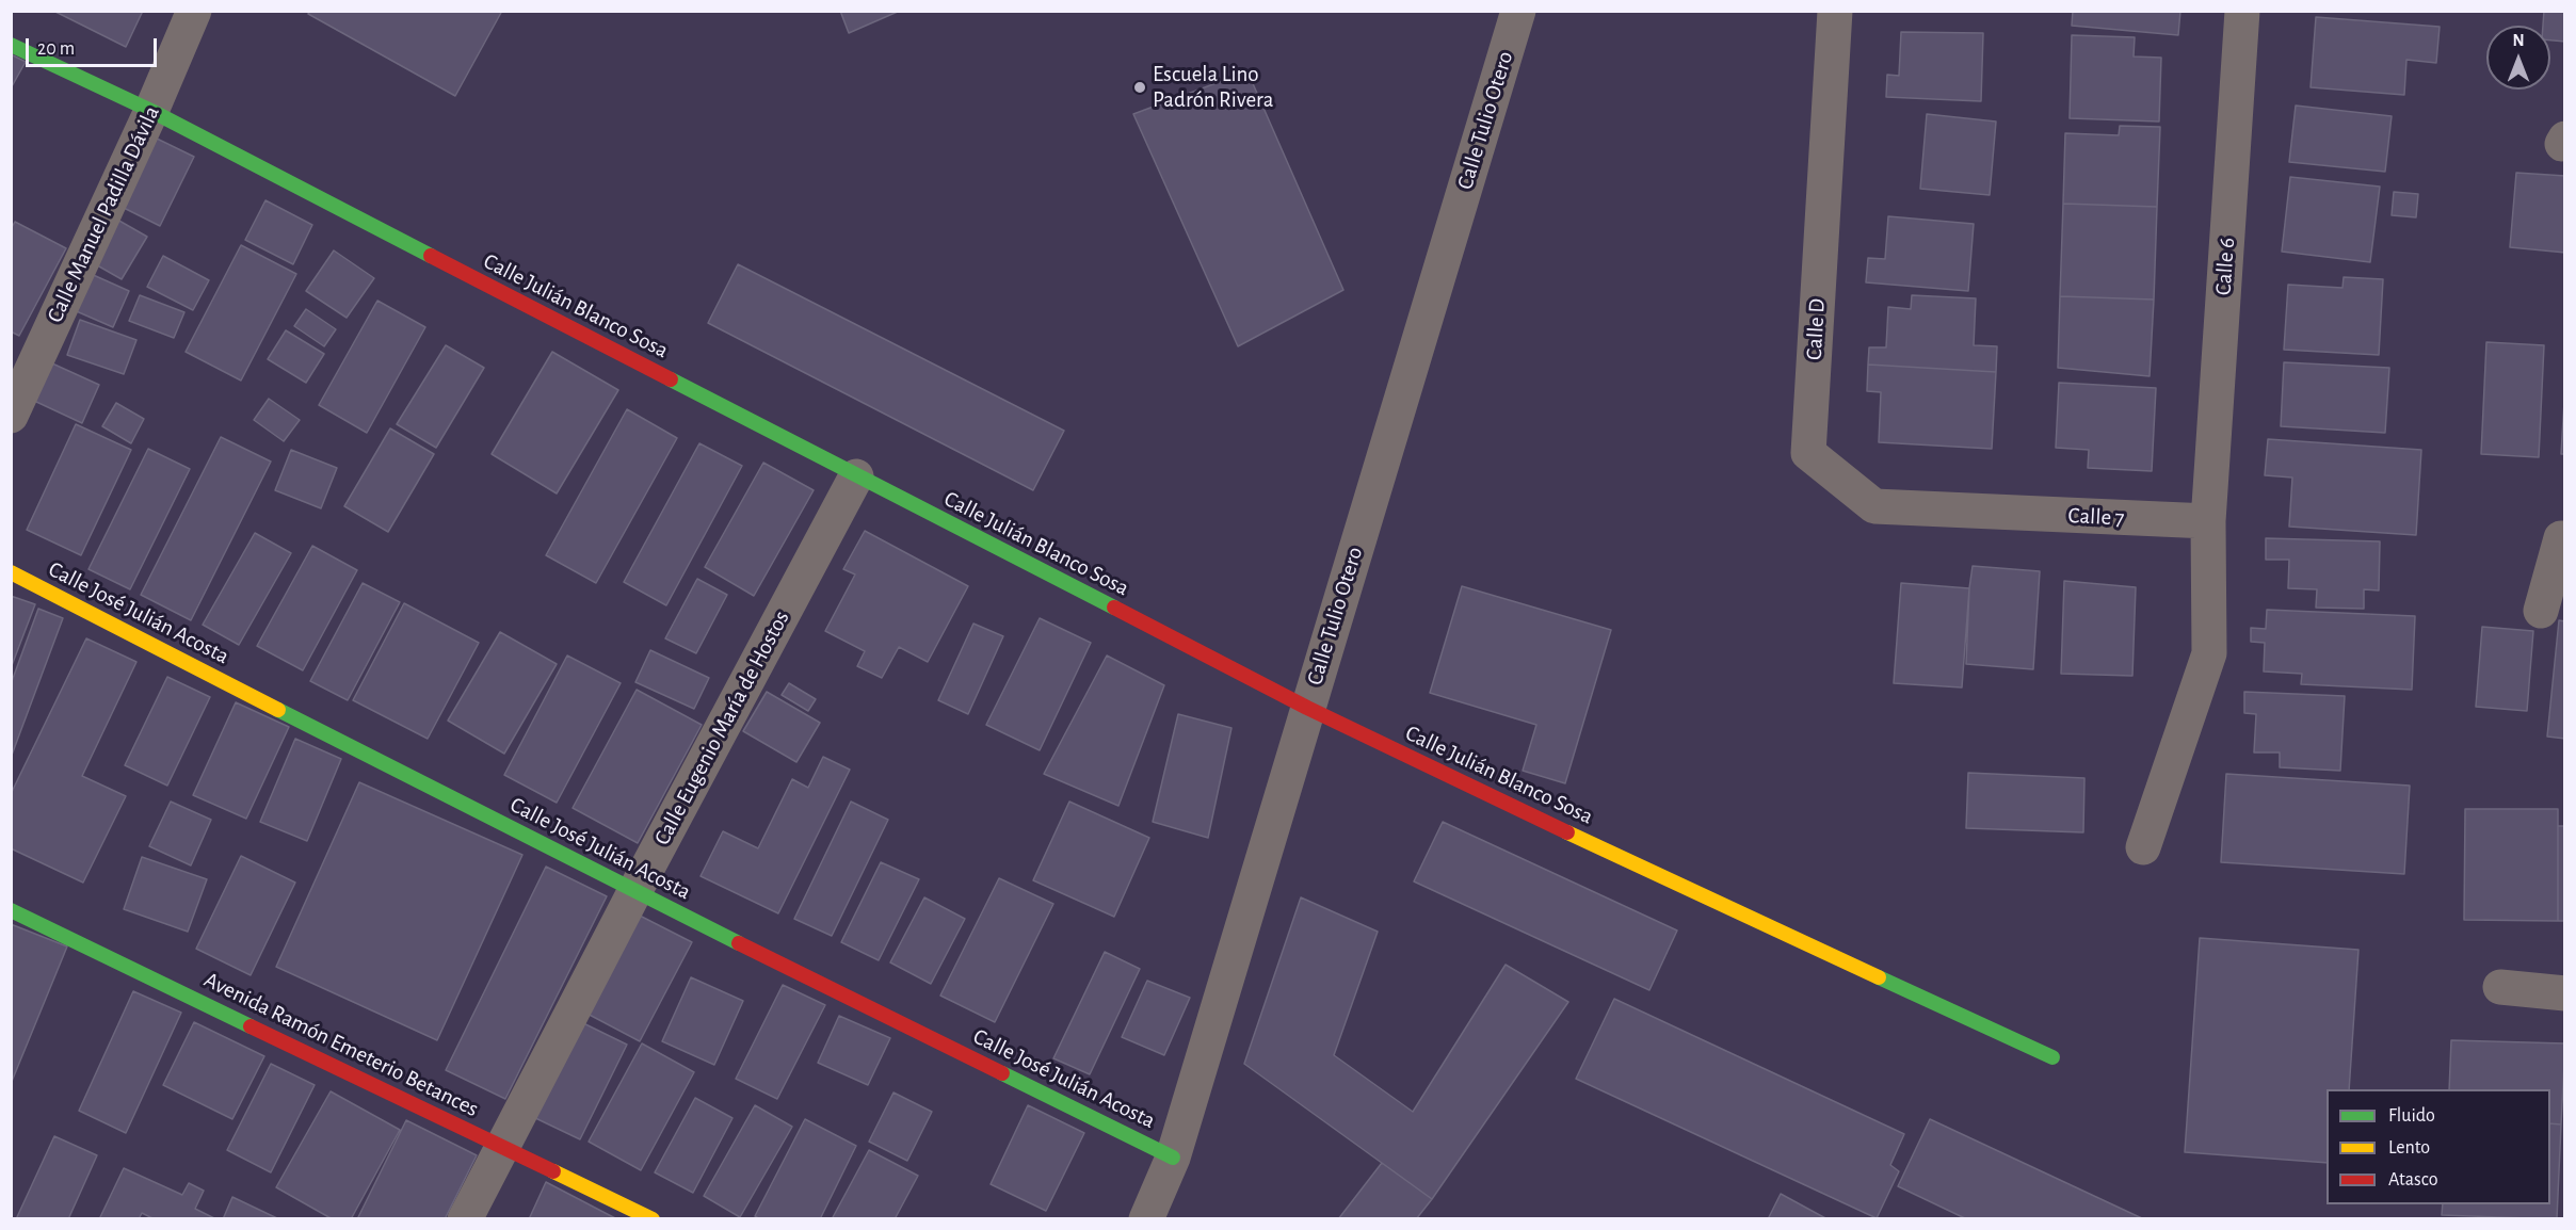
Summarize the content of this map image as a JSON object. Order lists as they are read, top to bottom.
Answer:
{
  "streets": {
    "street": [
      "Calle Tulio Otero",
      "Calle Manuel Padilla Dávila",
      "Calle 6",
      "Calle Julián Blanco Sosa",
      "Calle D",
      "Calle 7",
      "Calle José Julián Acosta",
      "Calle Eugenio María de Hostos",
      "Avenida Ramón Emeterio Betances"
    ]
  },
  "crossings": [
    ["Calle Tulio Otero", "Calle Julián Blanco Sosa"],
    ["Calle Tulio Otero", "Calle José Julián Acosta"],
    ["Calle Manuel Padilla Dávila", "Calle Julián Blanco Sosa"],
    ["Calle 6", "Calle 7"],
    ["Calle Julián Blanco Sosa", "Calle Eugenio María de Hostos"],
    ["Calle D", "Calle 7"],
    ["Calle José Julián Acosta", "Calle Eugenio María de Hostos"],
    ["Calle Eugenio María de Hostos", "Avenida Ramón Emeterio Betances"]
  ],
  "places": ["Escuela Lino Padrón Rivera"],
  "legend": ["Fluido", "Lento", "Atasco"],
  "scale_bar": "20 m",
  "north": "top"
}
